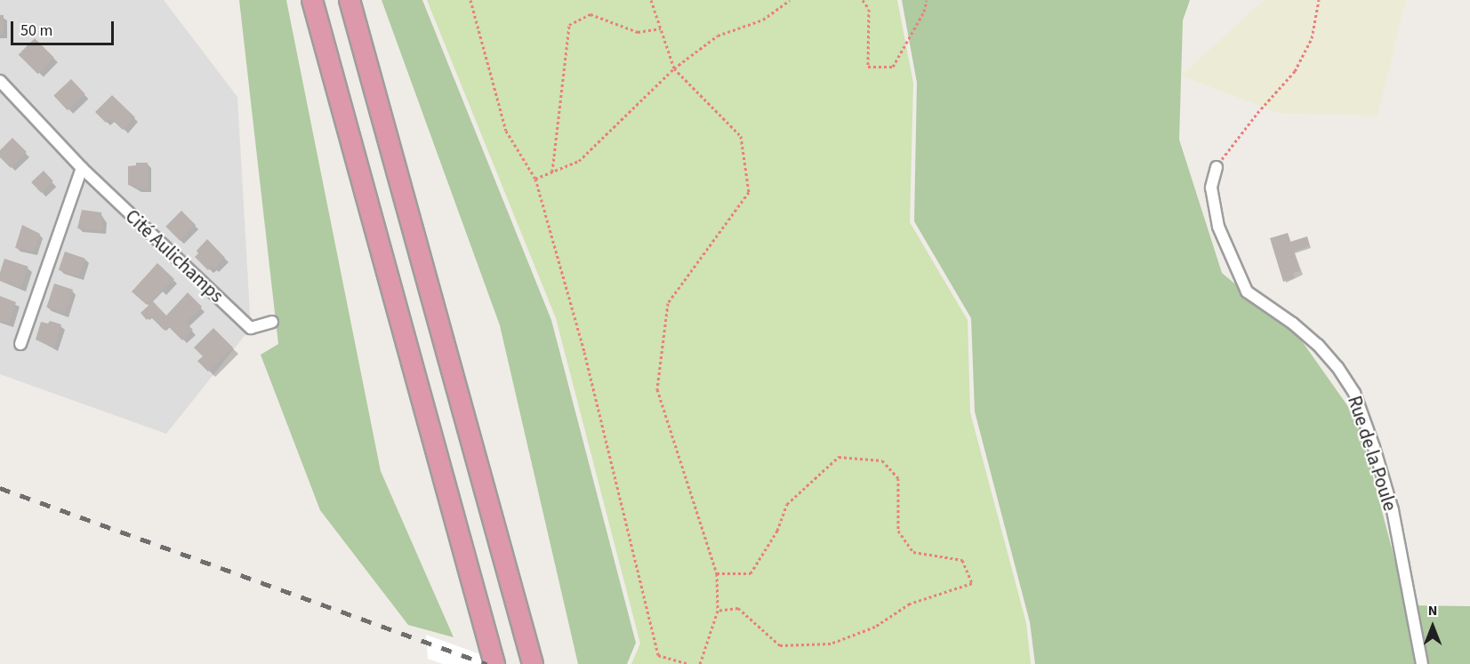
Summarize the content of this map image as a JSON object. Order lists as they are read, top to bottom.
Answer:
{
  "streets": {
    "street": ["Cité Aulichamps", "Rue de la Poule"]
  },
  "scale_bar": "50 m",
  "north": "top"
}
